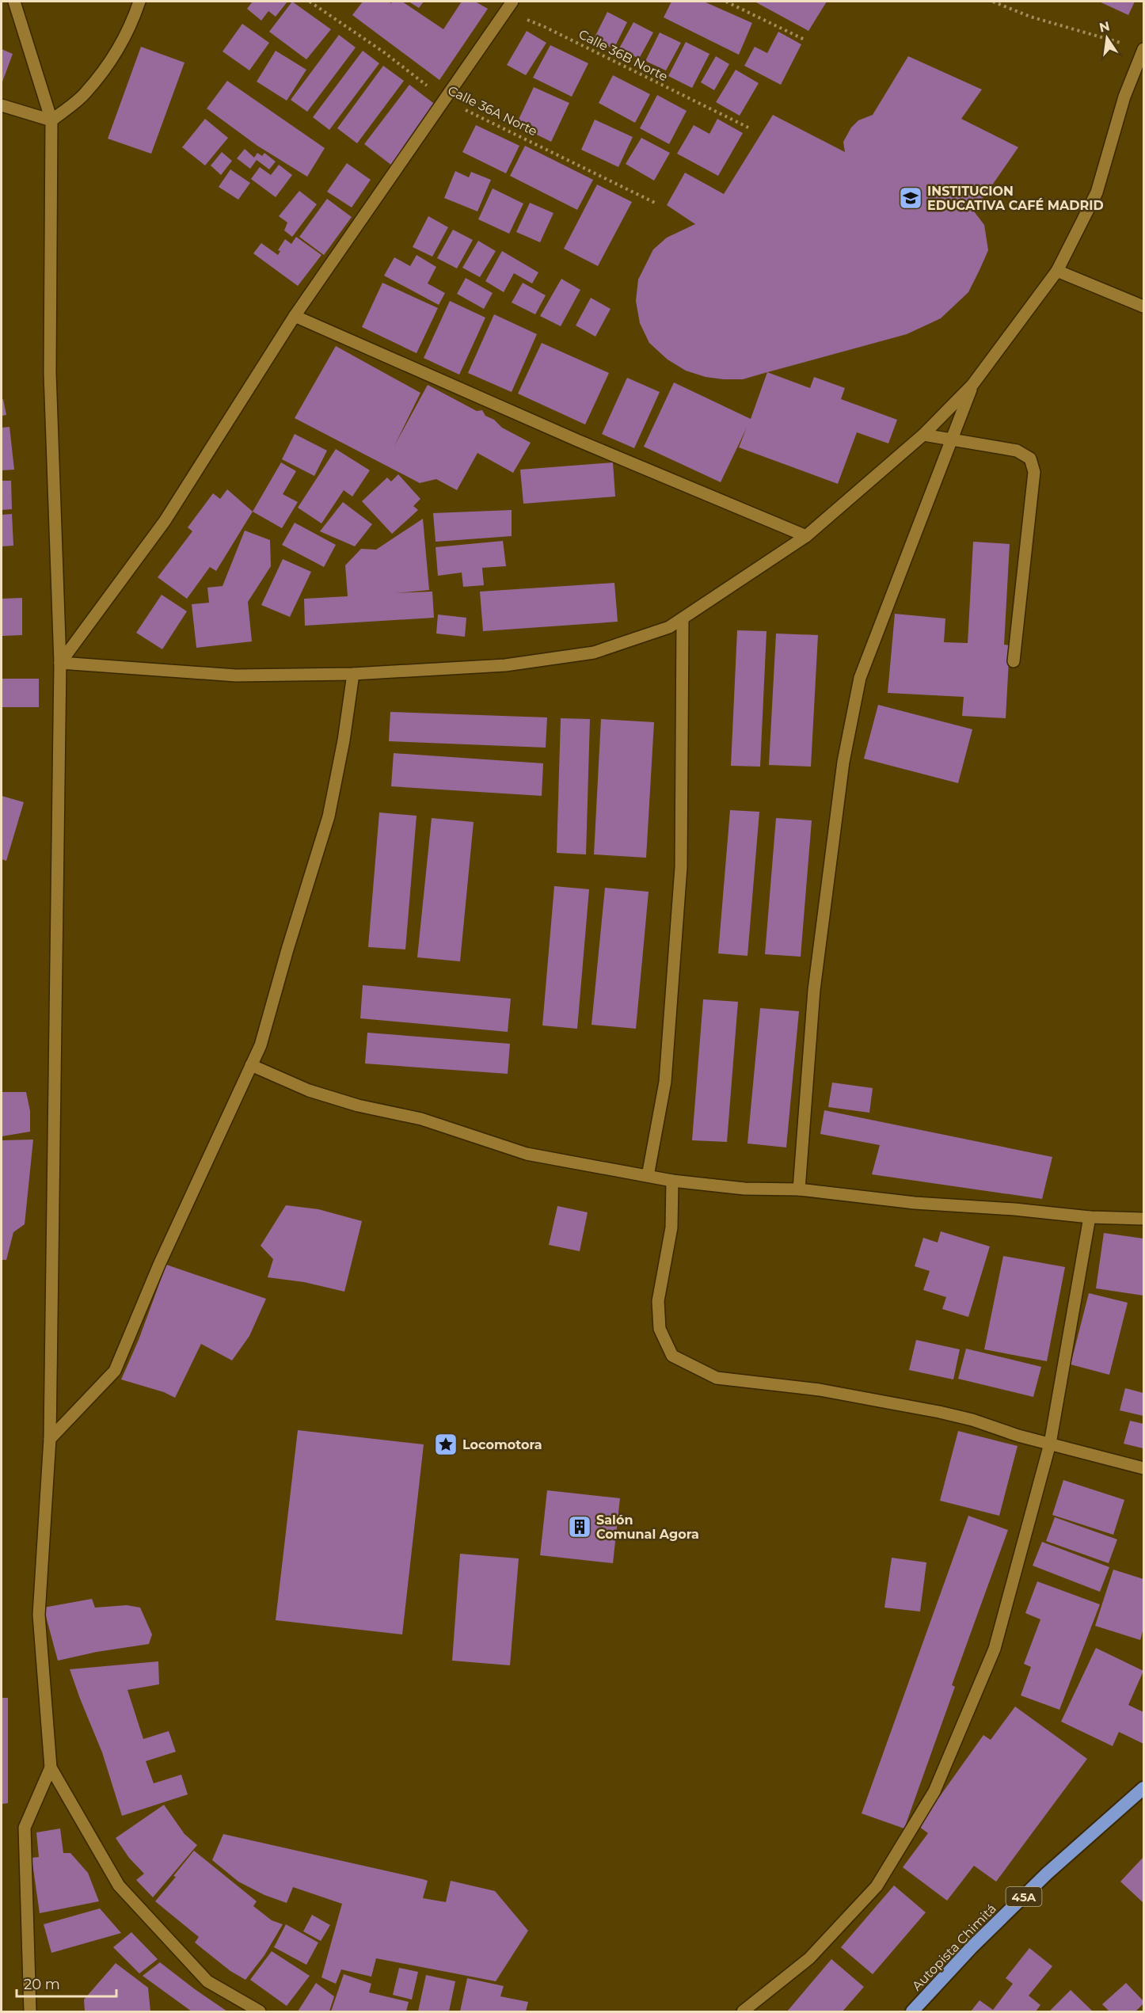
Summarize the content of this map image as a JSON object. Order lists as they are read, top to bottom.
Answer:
{
  "streets": {
    "highway": ["45A", "Autopista Chimitá"],
    "path": ["Calle 36B Norte", "Calle 36A Norte"]
  },
  "places": {
    "school or university": ["INSTITUCION EDUCATIVA CAFÉ MADRID"],
    "place": ["Locomotora"],
    "building": ["Salón Comunal Agora"]
  },
  "scale_bar": "20 m",
  "north": "top"
}
